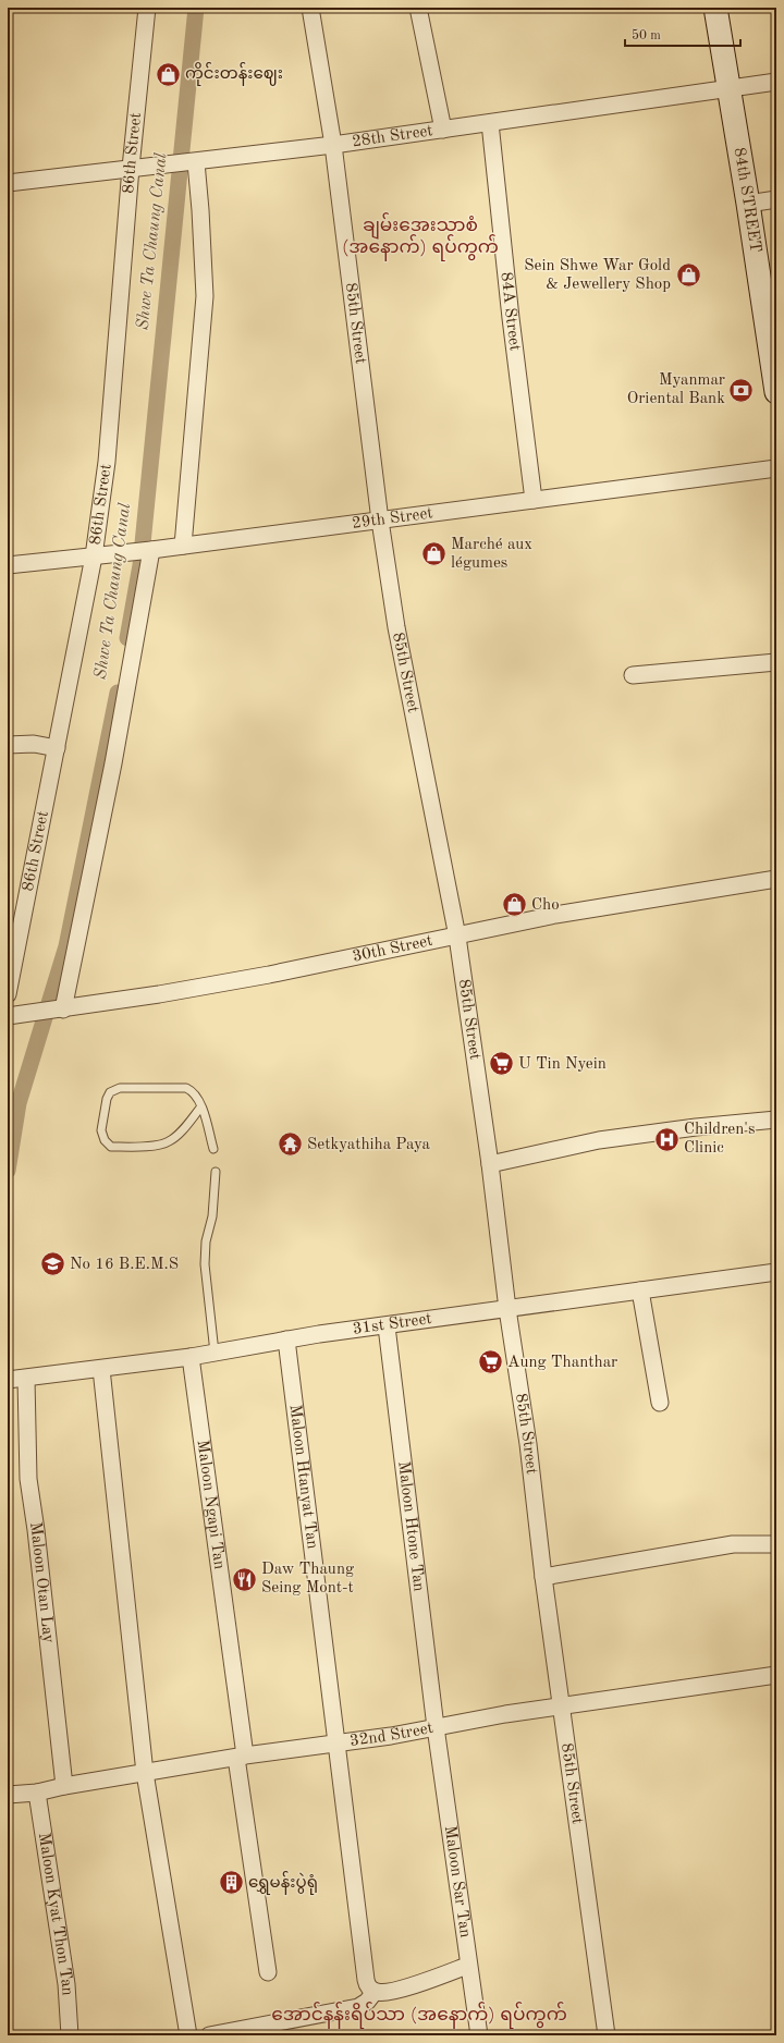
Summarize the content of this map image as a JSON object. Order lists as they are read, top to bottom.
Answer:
{
  "streets": {
    "main road": ["84th STREET"],
    "street": [
      "28th Street",
      "86th Street",
      "84A Street",
      "85th Street",
      "29th Street",
      "30th Street",
      "31st Street",
      "Maloon Htanyat Tan",
      "Maloon Ngapi Tan",
      "Maloon Htone Tan",
      "Maloon Otan Lay",
      "32nd Street",
      "Maloon Sar Tan",
      "Maloon Kyat Thon Tan"
    ]
  },
  "crossings": [
    ["28th Street", "86th Street"],
    ["28th Street", "84th STREET"],
    ["28th Street", "84A Street"],
    ["28th Street", "85th Street"],
    ["86th Street", "29th Street"],
    ["84A Street", "29th Street"],
    ["85th Street", "29th Street"],
    ["85th Street", "30th Street"],
    ["85th Street", "31st Street"],
    ["85th Street", "32nd Street"],
    ["31st Street", "Maloon Htanyat Tan"],
    ["31st Street", "Maloon Ngapi Tan"],
    ["31st Street", "Maloon Htone Tan"],
    ["31st Street", "Maloon Otan Lay"],
    ["Maloon Htanyat Tan", "32nd Street"],
    ["Maloon Ngapi Tan", "32nd Street"],
    ["Maloon Htone Tan", "32nd Street"],
    ["Maloon Htone Tan", "Maloon Sar Tan"],
    ["Maloon Otan Lay", "32nd Street"],
    ["32nd Street", "Maloon Sar Tan"],
    ["32nd Street", "Maloon Kyat Thon Tan"]
  ],
  "districts": ["ချမ်းအေးသာစံ (အနောက်) ရပ်ကွက်", "အောင်နန်းရိပ်သာ (အနောက်) ရပ်ကွက်"],
  "water": ["Shwe Ta Chaung Canal"],
  "places": {
    "shop": [
      "ကိုင်းတန်းဈေး",
      "Sein Shwe War Gold & Jewellery Shop",
      "Marché aux légumes",
      "Cho"
    ],
    "bank": ["Myanmar Oriental Bank"],
    "supermarket": ["U Tin Nyein", "Aung Thanthar"],
    "hospital": ["Children's Clinic"],
    "temple": ["Setkyathiha Paya"],
    "school or university": ["No 16 B.E.M.S"],
    "restaurant": ["Daw Thaung Seing Mont-t"],
    "building": ["ရွှေမန်းပွဲရုံ"]
  },
  "scale_bar": "50 m"
}
